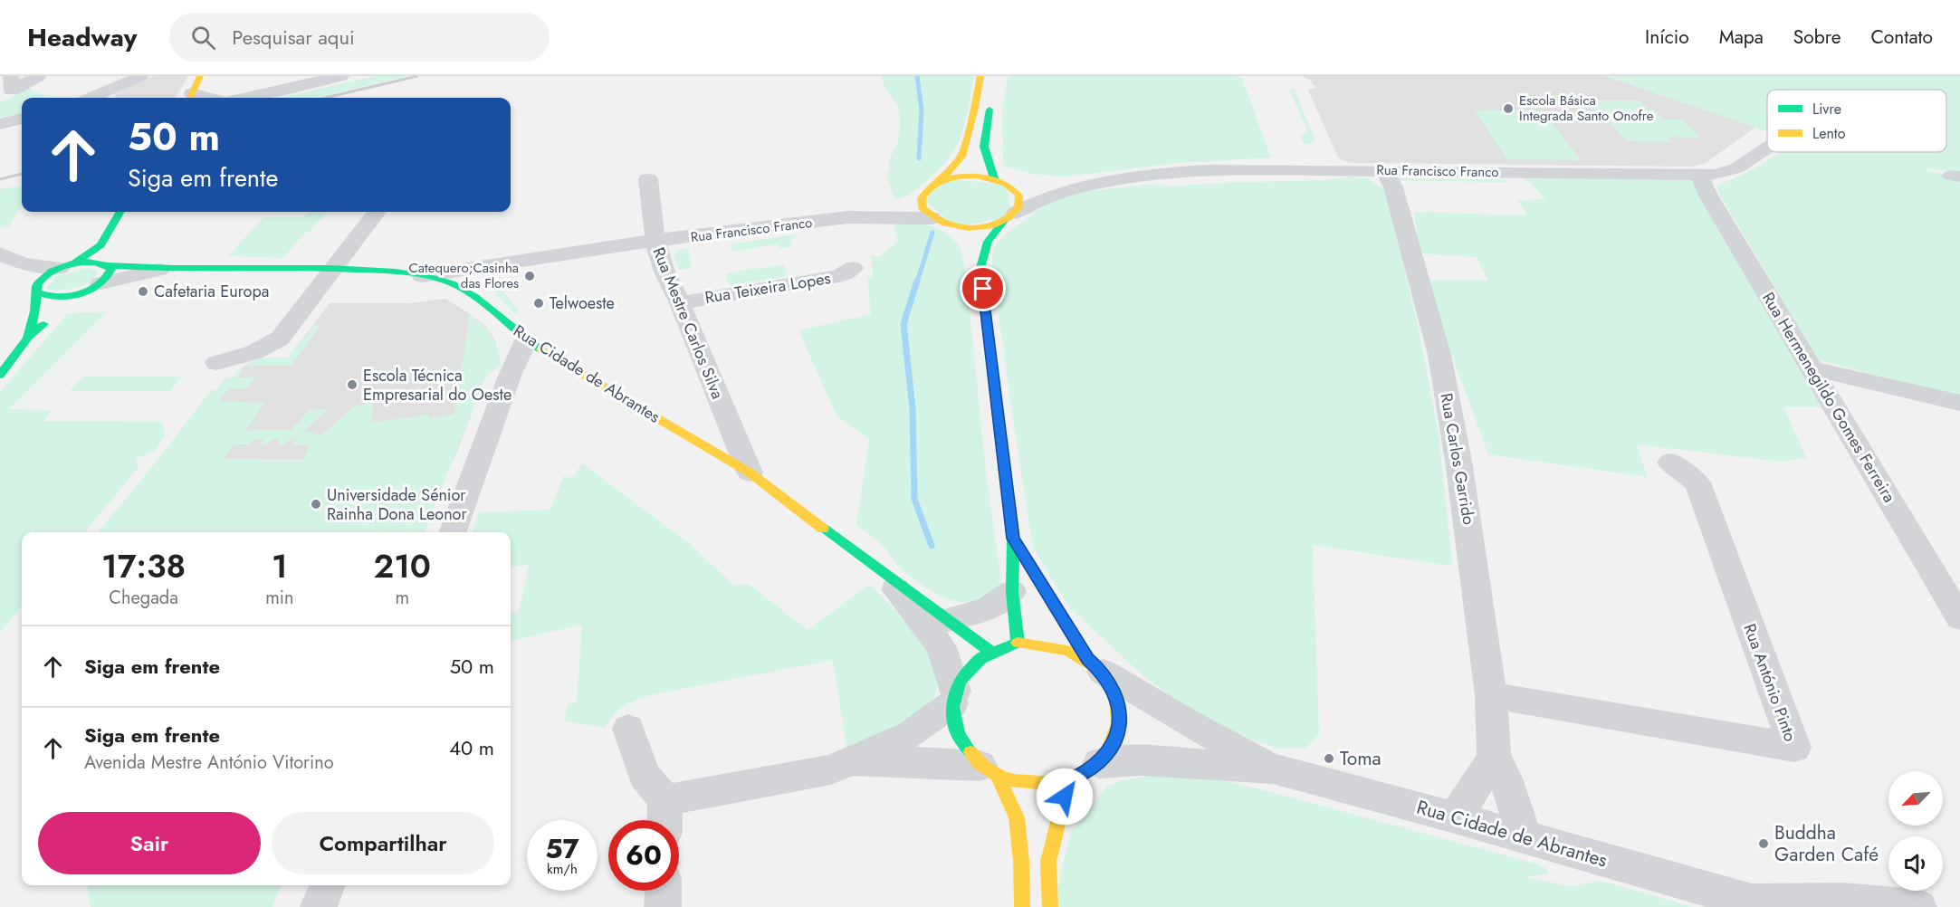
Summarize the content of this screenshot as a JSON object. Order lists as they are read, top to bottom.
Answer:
{
  "streets": {
    "main road": ["Rua Cidade de Abrantes"],
    "street": [
      "Rua Francisco Franco",
      "Rua Teixeira Lopes",
      "Rua Mestre Carlos Silva",
      "Rua Hermenegildo Gomes Ferreira",
      "Rua Carlos Garrido",
      "Rua António Pinto"
    ]
  },
  "crossings": [
    ["Rua Francisco Franco", "Rua Mestre Carlos Silva"],
    ["Rua Francisco Franco", "Rua Hermenegildo Gomes Ferreira"],
    ["Rua Francisco Franco", "Rua Carlos Garrido"],
    ["Rua Teixeira Lopes", "Rua Mestre Carlos Silva"],
    ["Rua Mestre Carlos Silva", "Rua Cidade de Abrantes"],
    ["Rua Cidade de Abrantes", "Rua Carlos Garrido"],
    ["Rua Carlos Garrido", "Rua António Pinto"]
  ],
  "places": [
    "Escola Básica Integrada Santo Onofre",
    "Catequero;Casinha das Flores",
    "Cafetaria Europa",
    "Telwoeste",
    "Escola Técnica Empresarial do Oeste",
    "Universidade Sénior Rainha Dona Leonor",
    "Toma",
    "Buddha Garden Café"
  ],
  "legend": ["Livre", "Lento"],
  "north": "bottom left",
  "page": {
    "header": "Headway",
    "search": "Pesquisar aqui",
    "nav": [
      "Início",
      "Mapa",
      "Sobre",
      "Contato"
    ],
    "turn": ["50 m", "Siga em frente"],
    "eta": [
      "17:38",
      "Chegada",
      "1",
      "min",
      "210",
      "m"
    ],
    "list": [
      {
        "name": "Siga em frente",
        "value": "50 m"
      },
      {
        "name": "Siga em frente",
        "note": "Avenida Mestre António Vitorino",
        "value": "40 m"
      }
    ],
    "buttons": ["Sair", "Compartilhar"],
    "speed": "57 km/h",
    "limit": "60"
  }
}
